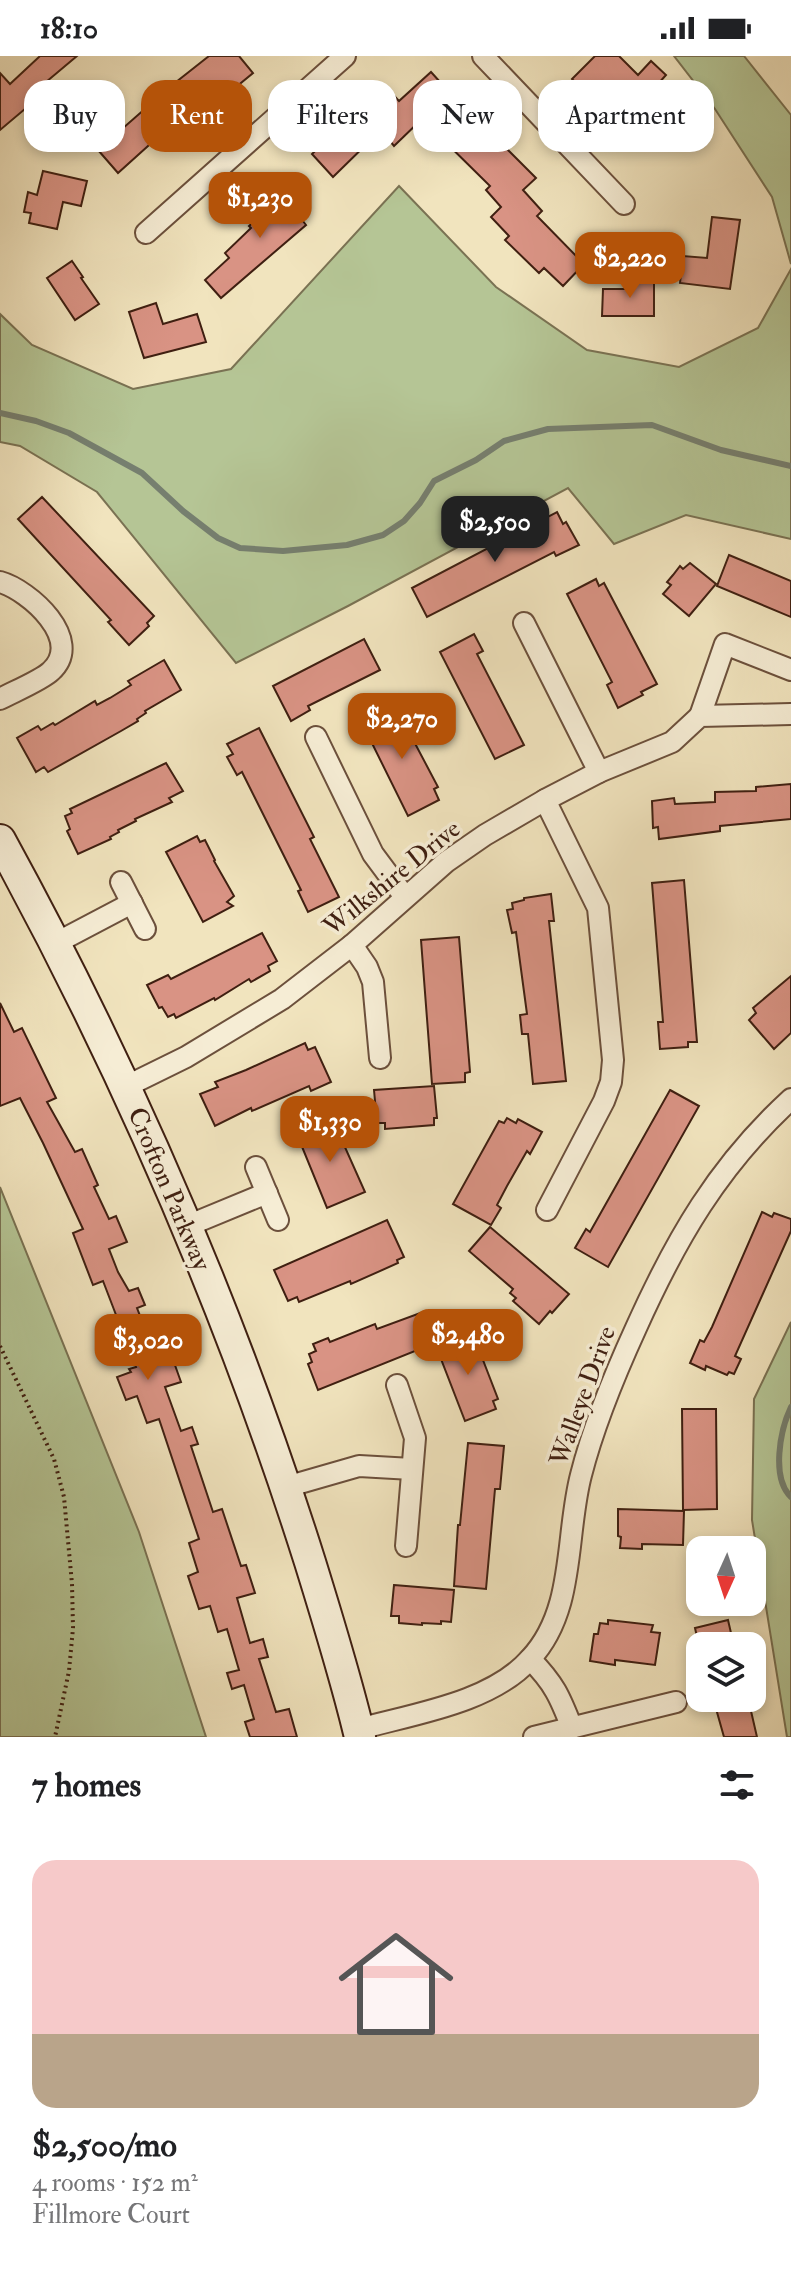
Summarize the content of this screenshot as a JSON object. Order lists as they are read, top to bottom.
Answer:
{
  "streets": {
    "street": ["Wilkshire Drive", "Crofton Parkway", "Walleye Drive"]
  },
  "crossings": [
    ["Wilkshire Drive", "Crofton Parkway"],
    ["Crofton Parkway", "Walleye Drive"]
  ],
  "north": "bottom",
  "page": {
    "status": "18:10",
    "chip": [
      "Buy",
      "Rent",
      "Filters",
      "New",
      "Apartment"
    ],
    "price": [
      "$1,230",
      "$2,220",
      "$2,500",
      "$2,270",
      "$1,330",
      "$2,480",
      "$3,020"
    ],
    "heading": "7 homes",
    "list": [
      {
        "name": "$2,500/mo",
        "note": "4 rooms · 152 m² · Fillmore Court"
      }
    ]
  }
}
